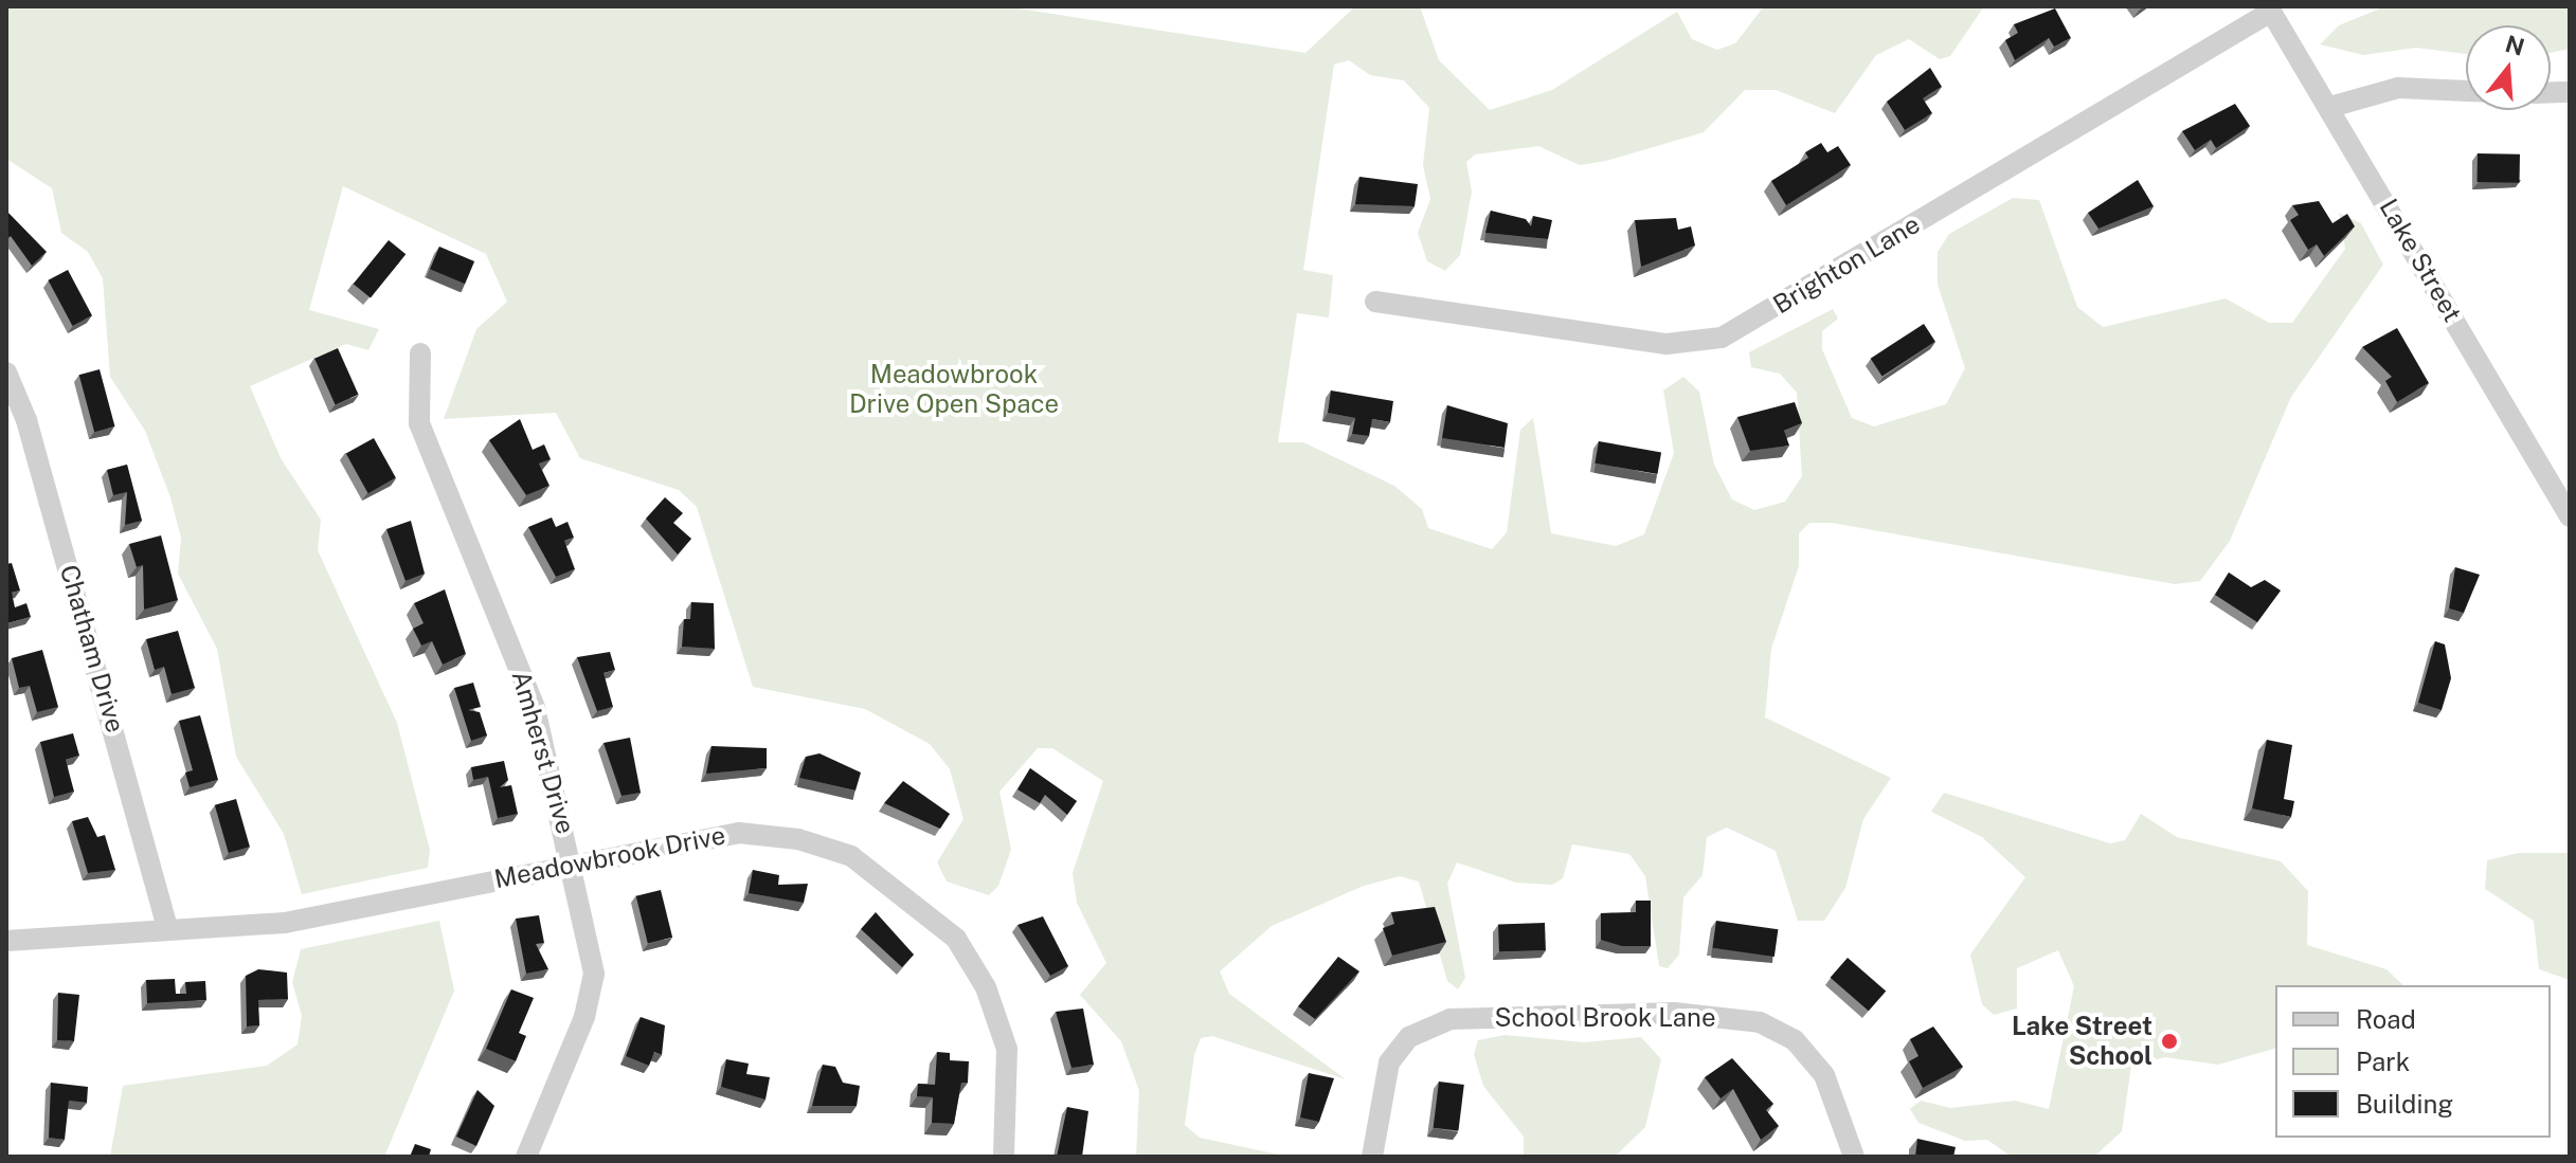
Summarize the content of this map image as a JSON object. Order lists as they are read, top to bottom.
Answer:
{
  "streets": {
    "street": [
      "Lake Street",
      "Brighton Lane",
      "Chatham Drive",
      "Amherst Drive",
      "Meadowbrook Drive",
      "School Brook Lane"
    ]
  },
  "crossings": [
    ["Lake Street", "Brighton Lane"],
    ["Chatham Drive", "Meadowbrook Drive"],
    ["Amherst Drive", "Meadowbrook Drive"]
  ],
  "parks": ["Meadowbrook Drive Open Space"],
  "places": ["Lake Street School"],
  "legend": ["Road", "Park", "Building"],
  "north": "top"
}
